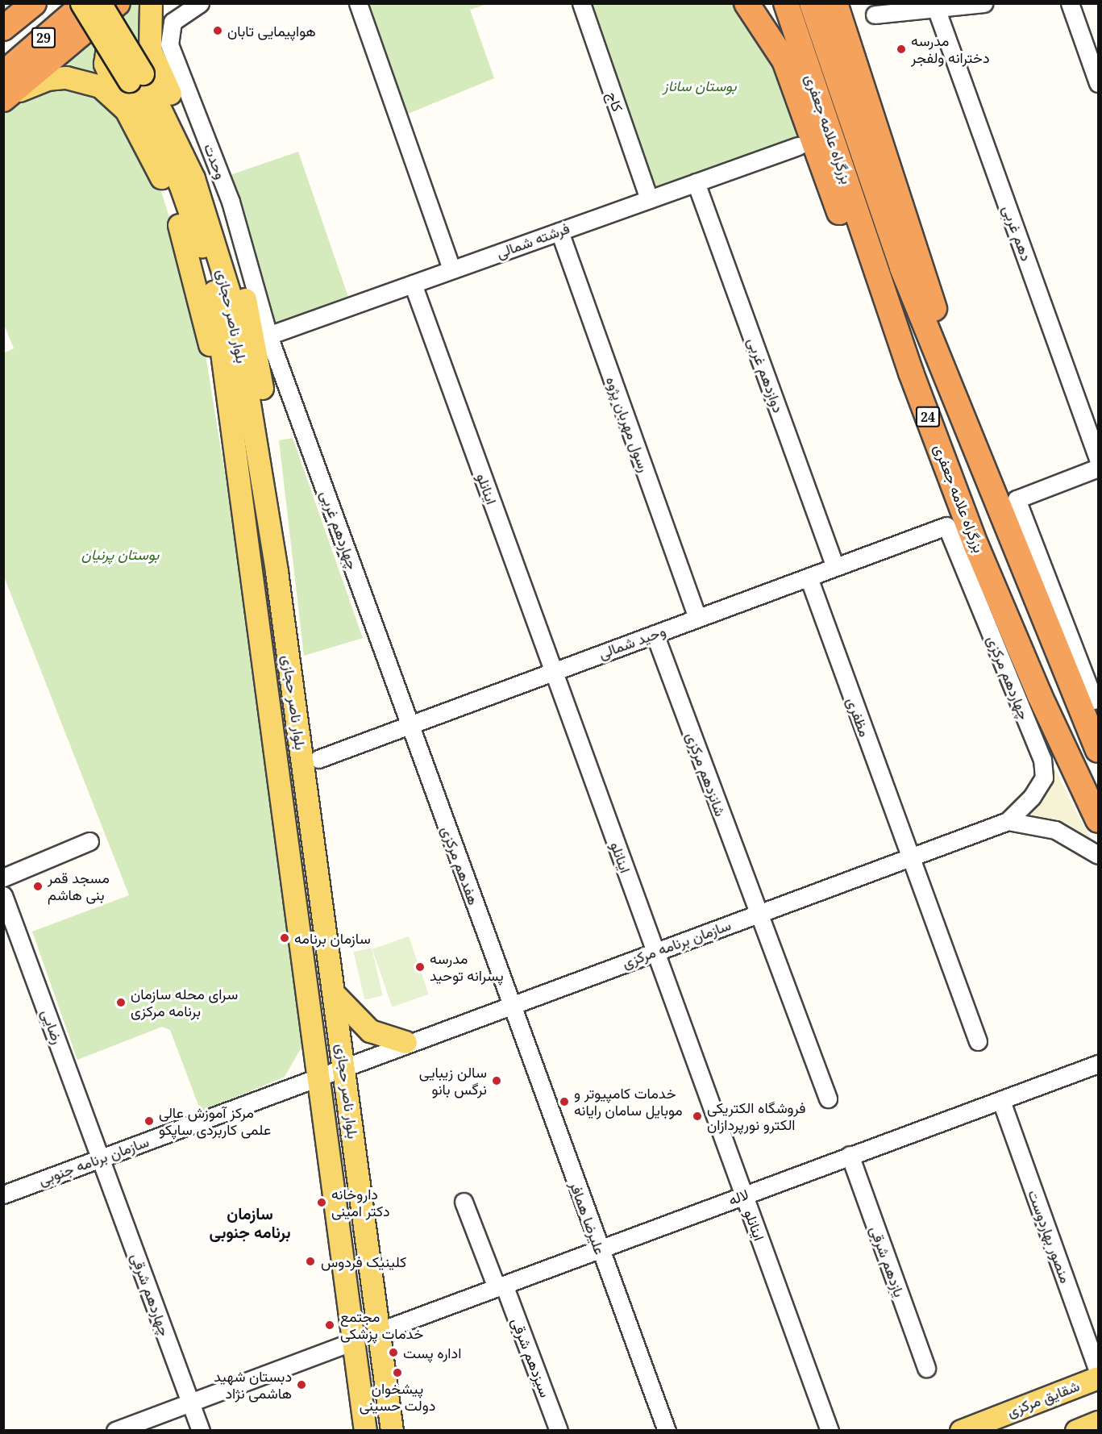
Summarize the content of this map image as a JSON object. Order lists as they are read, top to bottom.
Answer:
{
  "streets": {
    "highway": ["29", "بزرگراه علامه جعفری", "24"],
    "main road": ["بلوار ناصر حجازی", "شقایق مرکزی"],
    "street": [
      "کاج",
      "وحدت",
      "دهم غربی",
      "فرشته شمالی",
      "دوازدهم غربی",
      "رسول مهربان پژوه",
      "اینانلو",
      "چهاردهم غربی",
      "وحید شمالی",
      "چهاردهم مرکزی",
      "مظفری",
      "شانزدهم مرکزی",
      "هفدهم مرکزی",
      "سازمان برنامه مرکزی",
      "رضایی",
      "سازمان برنامه جنوبی",
      "لاله",
      "علیرضا همافر",
      "منصور بهاردوست",
      "یازدهم شرقی",
      "چهاردهم شرقی",
      "سیزدهم شرقی"
    ]
  },
  "crossings": [
    ["29", "بلوار ناصر حجازی"],
    ["کاج", "فرشته شمالی"],
    ["وحدت", "فرشته شمالی"],
    ["وحدت", "چهاردهم غربی"],
    ["فرشته شمالی", "دوازدهم غربی"],
    ["فرشته شمالی", "رسول مهربان پژوه"],
    ["فرشته شمالی", "اینانلو"],
    ["فرشته شمالی", "چهاردهم غربی"],
    ["بلوار ناصر حجازی", "سازمان برنامه مرکزی"],
    ["بلوار ناصر حجازی", "سازمان برنامه جنوبی"],
    ["بلوار ناصر حجازی", "لاله"],
    ["دوازدهم غربی", "وحید شمالی"],
    ["رسول مهربان پژوه", "وحید شمالی"],
    ["اینانلو", "وحید شمالی"],
    ["اینانلو", "سازمان برنامه مرکزی"],
    ["اینانلو", "لاله"],
    ["چهاردهم غربی", "وحید شمالی"],
    ["چهاردهم غربی", "هفدهم مرکزی"],
    ["وحید شمالی", "چهاردهم مرکزی"],
    ["وحید شمالی", "مظفری"],
    ["وحید شمالی", "شانزدهم مرکزی"],
    ["وحید شمالی", "هفدهم مرکزی"],
    ["چهاردهم مرکزی", "سازمان برنامه مرکزی"],
    ["مظفری", "سازمان برنامه مرکزی"],
    ["شانزدهم مرکزی", "سازمان برنامه مرکزی"],
    ["هفدهم مرکزی", "سازمان برنامه مرکزی"],
    ["هفدهم مرکزی", "علیرضا همافر"],
    ["سازمان برنامه مرکزی", "سازمان برنامه جنوبی"],
    ["سازمان برنامه مرکزی", "علیرضا همافر"],
    ["رضایی", "سازمان برنامه جنوبی"],
    ["رضایی", "چهاردهم شرقی"],
    ["سازمان برنامه جنوبی", "چهاردهم شرقی"],
    ["لاله", "علیرضا همافر"],
    ["لاله", "منصور بهاردوست"],
    ["لاله", "یازدهم شرقی"],
    ["لاله", "سیزدهم شرقی"]
  ],
  "districts": ["سازمان برنامه جنوبی"],
  "parks": ["بوستان ساناز", "بوستان پرنیان"],
  "places": [
    "هواپیمایی تابان",
    "مدرسه دخترانه ولفجر",
    "مسجد قمر بنی هاشم",
    "سازمان برنامه",
    "مدرسه پسرانه توحید",
    "سرای محله سازمان برنامه مرکزی",
    "سالن زیبایی نرگس بانو",
    "خدمات کامپیوتر و موبایل سامان رایانه",
    "فروشگاه الکتریکی الکترو نورپردازان",
    "مرکز آموزش عالی علمی کاربردی ساپکو",
    "داروخانه دکتر امینی",
    "کلینیک فردوس",
    "مجتمع خدمات پزشکی",
    "اداره پست",
    "پیشخوان دولت حسینی",
    "دبستان شهید هاشمی نژاد"
  ]
}
